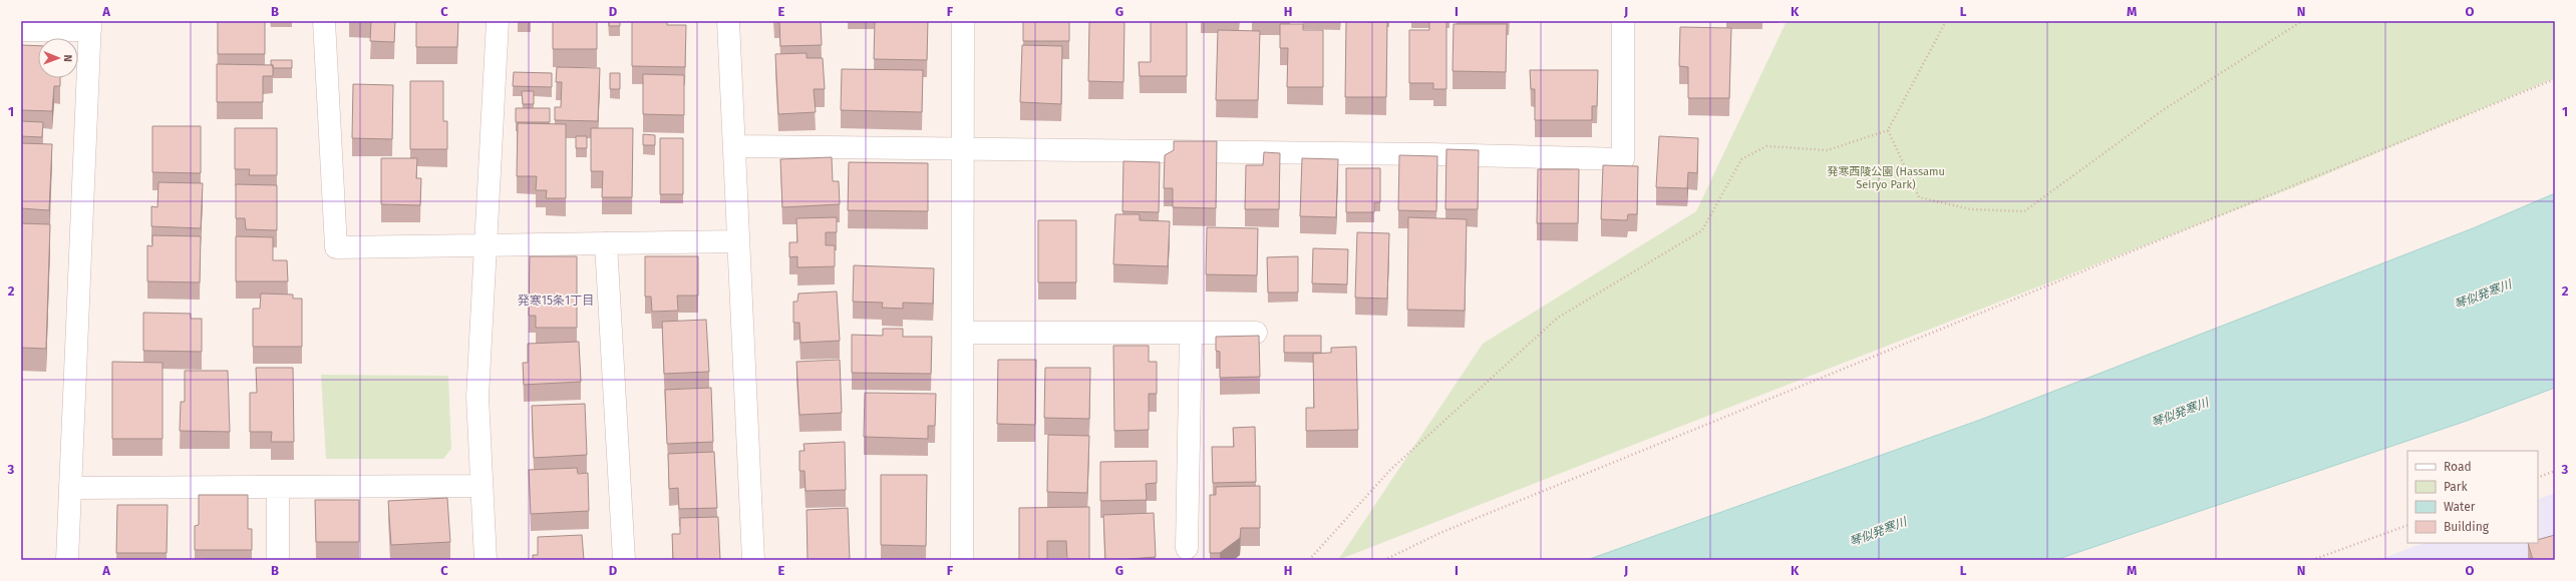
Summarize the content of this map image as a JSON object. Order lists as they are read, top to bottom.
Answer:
{
  "districts": ["発寒15条1丁目"],
  "water": ["琴似発寒川"],
  "parks": ["発寒西陵公園 (Hassamu Seiryo Park)"],
  "legend": [
    "Road",
    "Park",
    "Water",
    "Building"
  ],
  "north": "right",
  "grid": {
    "columns": [
      "A",
      "B",
      "C",
      "D",
      "E",
      "F",
      "G",
      "H",
      "I",
      "J",
      "K",
      "L",
      "M",
      "N",
      "O"
    ],
    "rows": ["1", "2", "3"]
  }
}
